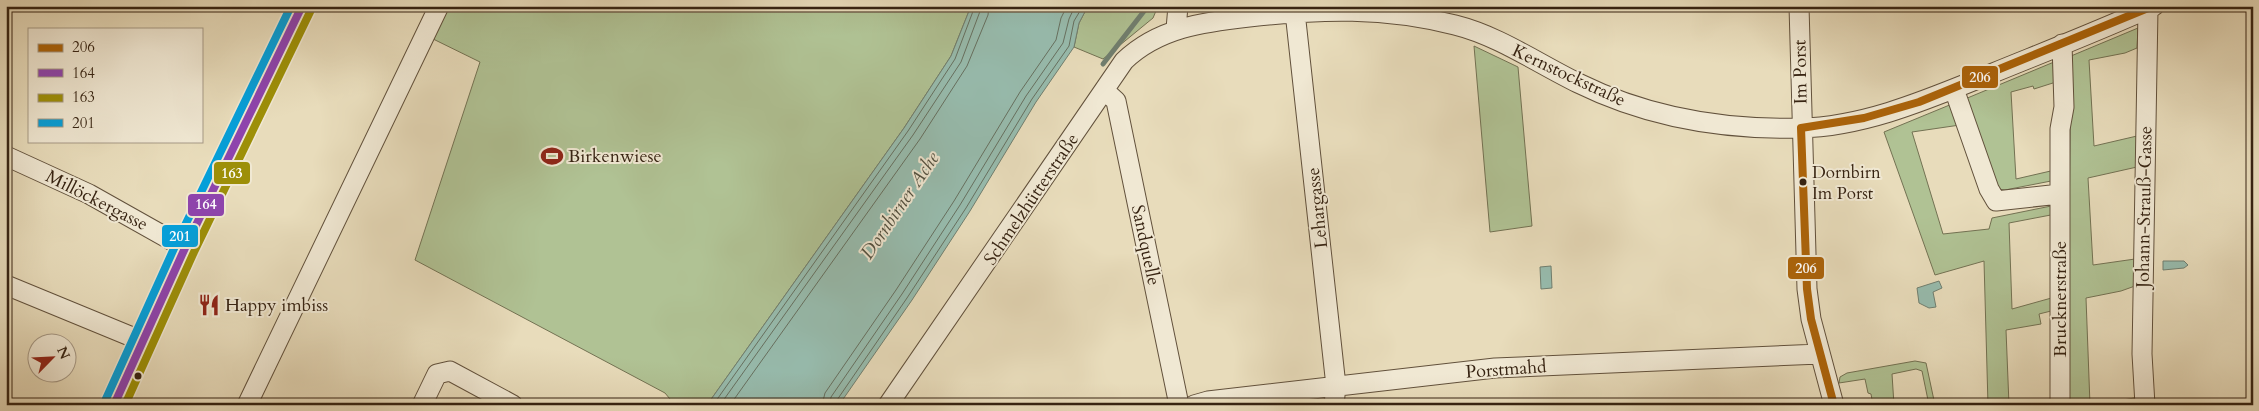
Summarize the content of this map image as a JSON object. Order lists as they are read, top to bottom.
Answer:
{
  "streets": {
    "street": [
      "Im Porst",
      "Kernstockstraße",
      "Schmelzhütterstraße",
      "Millöckergasse",
      "Johann-Strauß-Gasse",
      "Lehargasse",
      "Sandquelle",
      "Brucknerstraße",
      "Porstmahd"
    ]
  },
  "crossings": [
    ["Im Porst", "Kernstockstraße"],
    ["Im Porst", "Porstmahd"],
    ["Kernstockstraße", "Schmelzhütterstraße"],
    ["Kernstockstraße", "Johann-Strauß-Gasse"],
    ["Kernstockstraße", "Lehargasse"],
    ["Kernstockstraße", "Brucknerstraße"],
    ["Schmelzhütterstraße", "Sandquelle"],
    ["Lehargasse", "Porstmahd"]
  ],
  "water": ["Dornbirner Ache"],
  "places": {
    "sports": ["Birkenwiese"],
    "other": ["Dornbirn Im Porst"],
    "restaurant": ["Happy imbiss"]
  },
  "lines": [
    "transit line 206",
    "transit line 164",
    "transit line 201",
    "transit line 163"
  ],
  "legend": [
    "206",
    "164",
    "163",
    "201"
  ],
  "north": "top right"
}
